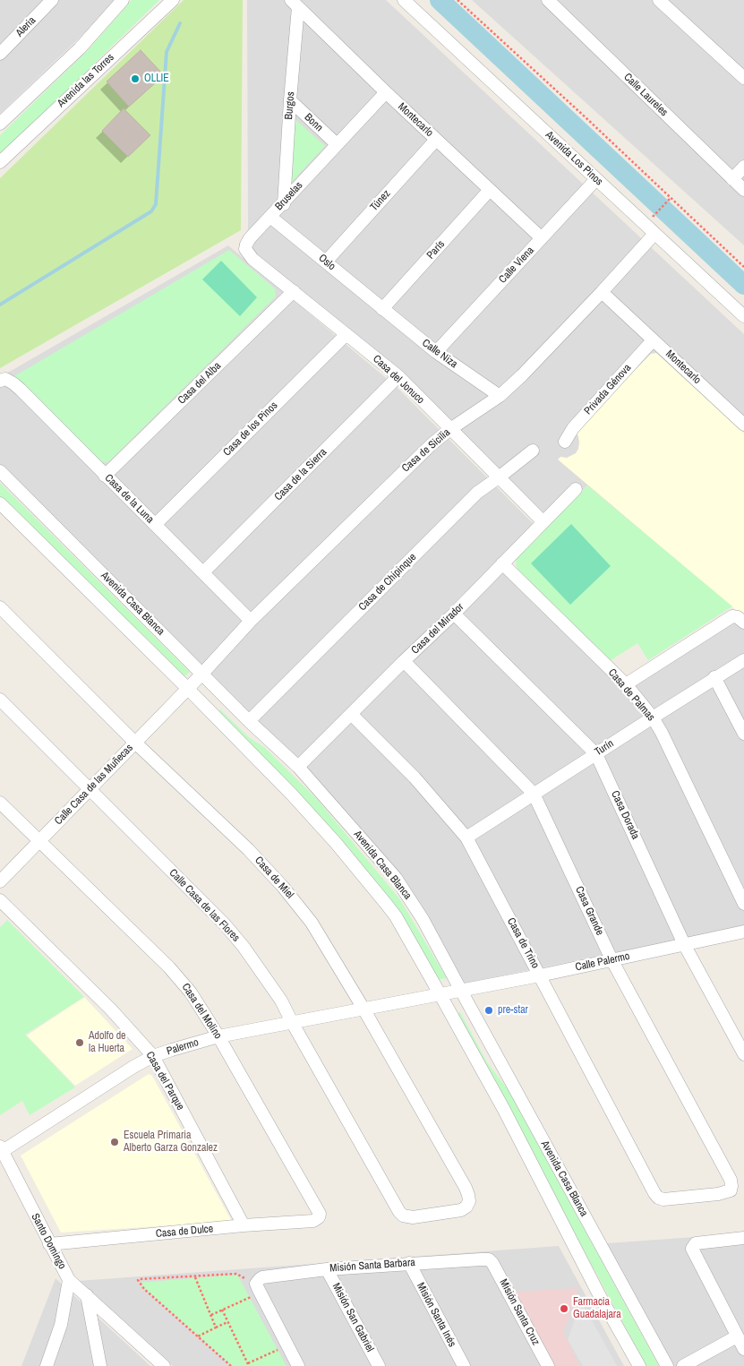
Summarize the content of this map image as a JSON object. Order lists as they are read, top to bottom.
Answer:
{
  "streets": {
    "street": [
      "Aleria",
      "Avenida las Torres",
      "Calle Laureles",
      "Burgos",
      "Montecarlo",
      "Bonn",
      "Avenida Los Pinos",
      "Bruselas",
      "Túnez",
      "París",
      "Oslo",
      "Calle Viena",
      "Calle Niza",
      "Casa del Jonuco",
      "Casa del Alba",
      "Privada Génova",
      "Casa de los Pinos",
      "Casa de Sicilia",
      "Casa de la Sierra",
      "Casa de la Luna",
      "Casa de Chipinque",
      "Avenida Casa Blanca",
      "Casa del Mirador",
      "Casa de Palmas",
      "Turín",
      "Calle Casa de las Muñecas",
      "Casa Dorada",
      "Casa de Miel",
      "Calle Casa de las Flores",
      "Casa Grande",
      "Casa de Trino",
      "Calle Palermo",
      "Casa del Molino",
      "Palermo",
      "Casa del Parque",
      "Casa de Dulce",
      "Santo Domingo",
      "Misión Santa Barbara",
      "Misión Santa Cruz",
      "Misión Santa Inés",
      "Misión San Gabriel"
    ]
  },
  "crossings": [
    ["Burgos", "Montecarlo"],
    ["Burgos", "Bonn"],
    ["Burgos", "Bruselas"],
    ["Montecarlo", "Bruselas"],
    ["Montecarlo", "Túnez"],
    ["Montecarlo", "París"],
    ["Montecarlo", "Calle Viena"],
    ["Montecarlo", "Privada Génova"],
    ["Montecarlo", "Casa de Sicilia"],
    ["Bonn", "Bruselas"],
    ["Avenida Los Pinos", "Calle Viena"],
    ["Avenida Los Pinos", "Casa de Sicilia"],
    ["Bruselas", "Oslo"],
    ["Bruselas", "Casa del Jonuco"],
    ["Túnez", "Oslo"],
    ["París", "Oslo"],
    ["París", "Calle Niza"],
    ["Oslo", "Calle Niza"],
    ["Calle Viena", "Calle Niza"],
    ["Calle Niza", "Casa de Sicilia"],
    ["Casa del Jonuco", "Casa del Alba"],
    ["Casa del Jonuco", "Casa de los Pinos"],
    ["Casa del Jonuco", "Casa de Sicilia"],
    ["Casa del Jonuco", "Casa de la Sierra"],
    ["Casa del Jonuco", "Casa de Chipinque"],
    ["Casa del Jonuco", "Casa del Mirador"],
    ["Casa del Alba", "Casa de la Luna"],
    ["Casa de los Pinos", "Casa de la Luna"],
    ["Casa de Sicilia", "Casa de la Luna"],
    ["Casa de Sicilia", "Avenida Casa Blanca"],
    ["Casa de Sicilia", "Calle Casa de las Muñecas"],
    ["Casa de la Sierra", "Casa de la Luna"],
    ["Casa de Chipinque", "Avenida Casa Blanca"],
    ["Avenida Casa Blanca", "Casa del Mirador"],
    ["Avenida Casa Blanca", "Calle Casa de las Muñecas"],
    ["Avenida Casa Blanca", "Calle Palermo"],
    ["Avenida Casa Blanca", "Palermo"],
    ["Casa del Mirador", "Casa de Palmas"],
    ["Casa del Mirador", "Casa Dorada"],
    ["Casa del Mirador", "Casa Grande"],
    ["Casa del Mirador", "Casa de Trino"],
    ["Casa de Palmas", "Turín"],
    ["Turín", "Casa Dorada"],
    ["Turín", "Casa Grande"],
    ["Turín", "Casa de Trino"],
    ["Calle Casa de las Muñecas", "Casa de Miel"],
    ["Calle Casa de las Muñecas", "Calle Casa de las Flores"],
    ["Calle Casa de las Muñecas", "Casa del Molino"],
    ["Casa Dorada", "Calle Palermo"],
    ["Casa de Miel", "Calle Casa de las Flores"],
    ["Casa de Miel", "Palermo"],
    ["Calle Casa de las Flores", "Palermo"],
    ["Casa Grande", "Casa de Trino"],
    ["Casa Grande", "Calle Palermo"],
    ["Casa de Trino", "Calle Palermo"],
    ["Calle Palermo", "Palermo"],
    ["Casa del Molino", "Palermo"],
    ["Casa del Molino", "Casa de Dulce"],
    ["Palermo", "Casa del Parque"],
    ["Palermo", "Santo Domingo"],
    ["Casa del Parque", "Casa de Dulce"],
    ["Casa de Dulce", "Santo Domingo"],
    ["Misión Santa Barbara", "Misión Santa Cruz"],
    ["Misión Santa Barbara", "Misión Santa Inés"],
    ["Misión Santa Barbara", "Misión San Gabriel"]
  ],
  "places": [
    "OLLIE",
    "pre-star",
    "Adolfo de la Huerta",
    "Escuela Primaria Alberto Garza Gonzalez",
    "Farmacia Guadalajara"
  ]
}
